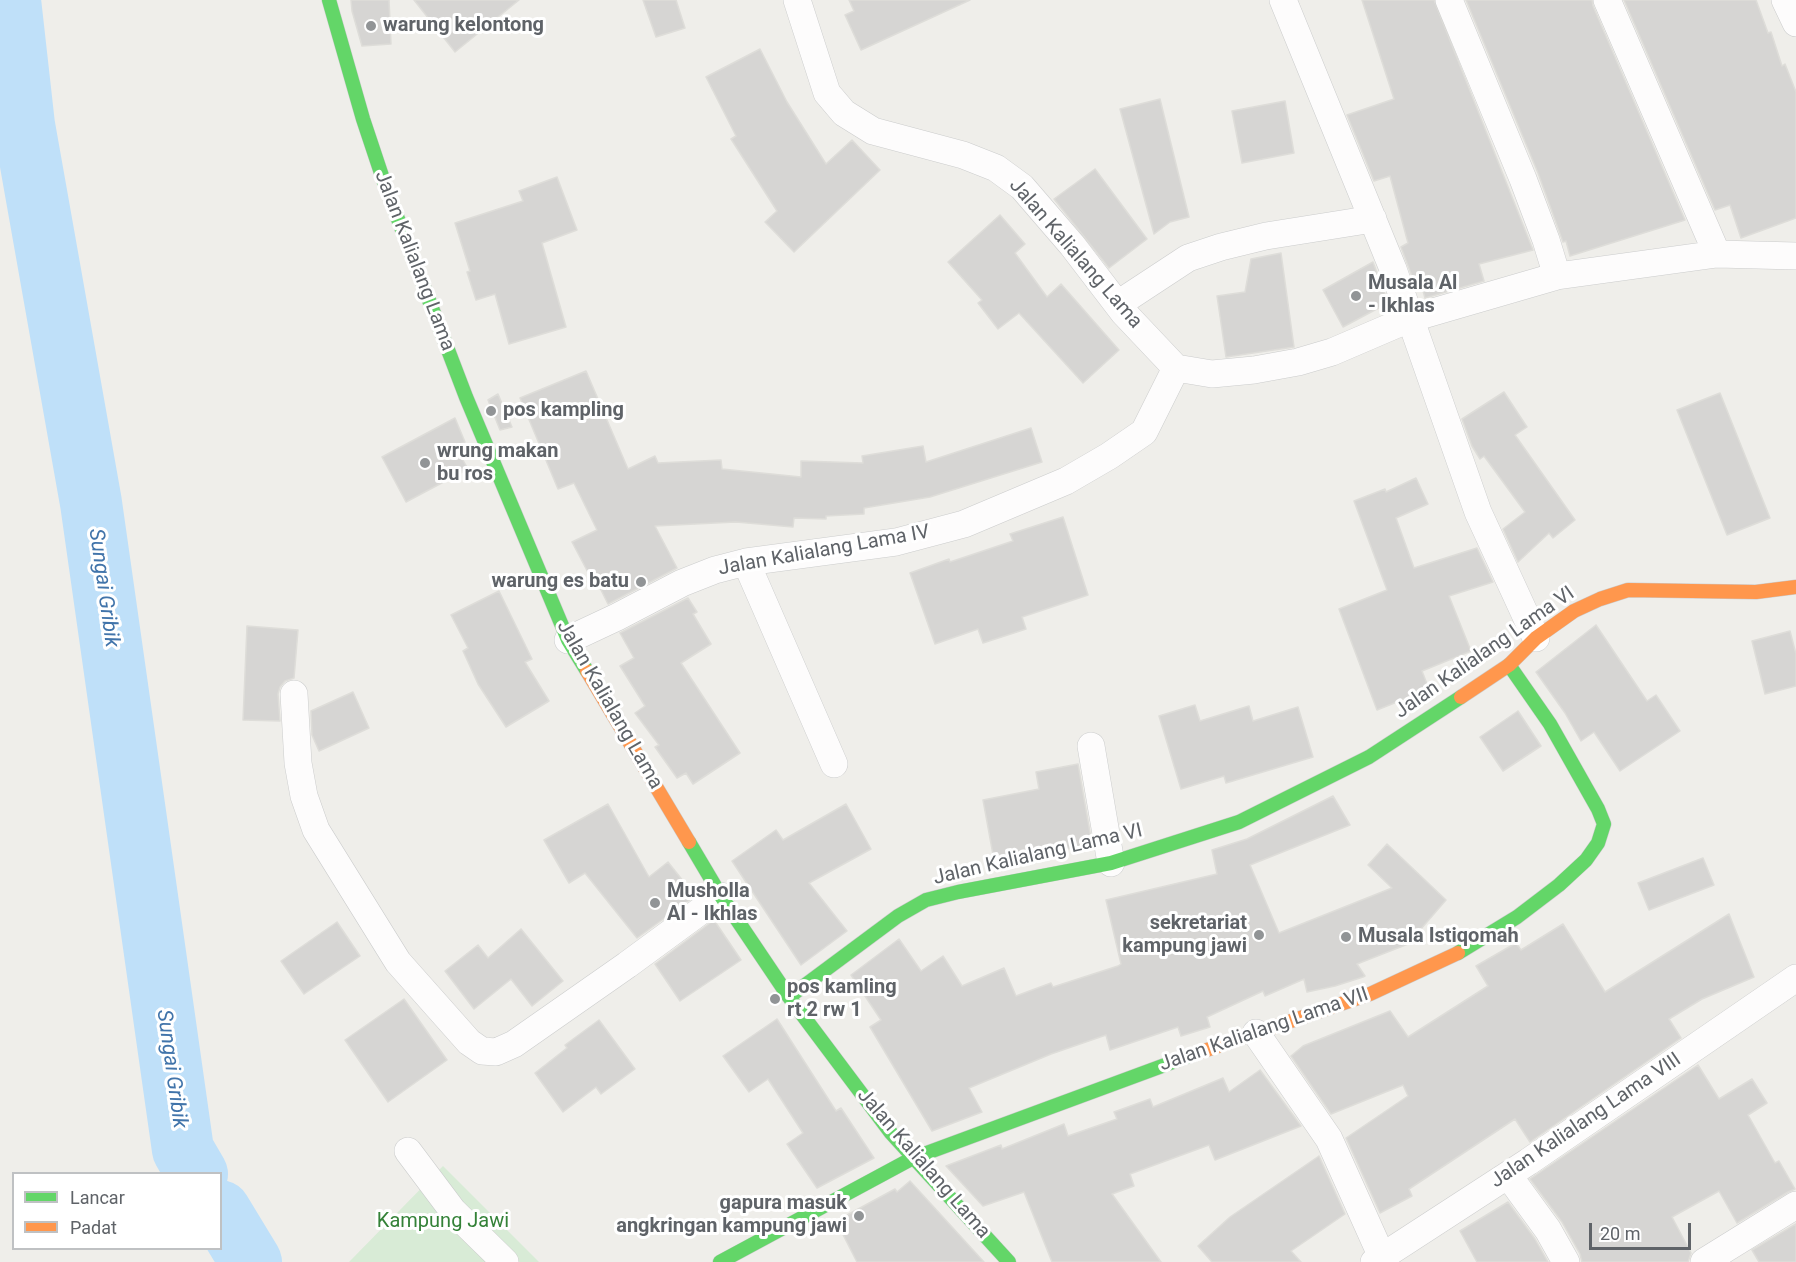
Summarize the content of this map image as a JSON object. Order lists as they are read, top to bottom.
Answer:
{
  "streets": {
    "street": [
      "Jalan Kalialang Lama",
      "Jalan Kalialang Lama IV",
      "Jalan Kalialang Lama VI",
      "Jalan Kalialang Lama VII",
      "Jalan Kalialang Lama VIII"
    ]
  },
  "crossings": [
    ["Jalan Kalialang Lama", "Jalan Kalialang Lama IV"],
    ["Jalan Kalialang Lama", "Jalan Kalialang Lama VI"],
    ["Jalan Kalialang Lama", "Jalan Kalialang Lama VII"],
    ["Jalan Kalialang Lama VI", "Jalan Kalialang Lama VII"]
  ],
  "water": ["Sungai Gribik"],
  "parks": ["Kampung Jawi"],
  "places": [
    "warung kelontong",
    "Musala Al - Ikhlas",
    "pos kampling",
    "wrung makan bu ros",
    "warung es batu",
    "Musholla Al - Ikhlas",
    "sekretariat kampung jawi",
    "Musala Istiqomah",
    "pos kamling rt 2 rw 1",
    "gapura masuk angkringan kampung jawi"
  ],
  "legend": ["Lancar", "Padat"],
  "scale_bar": "20 m"
}
